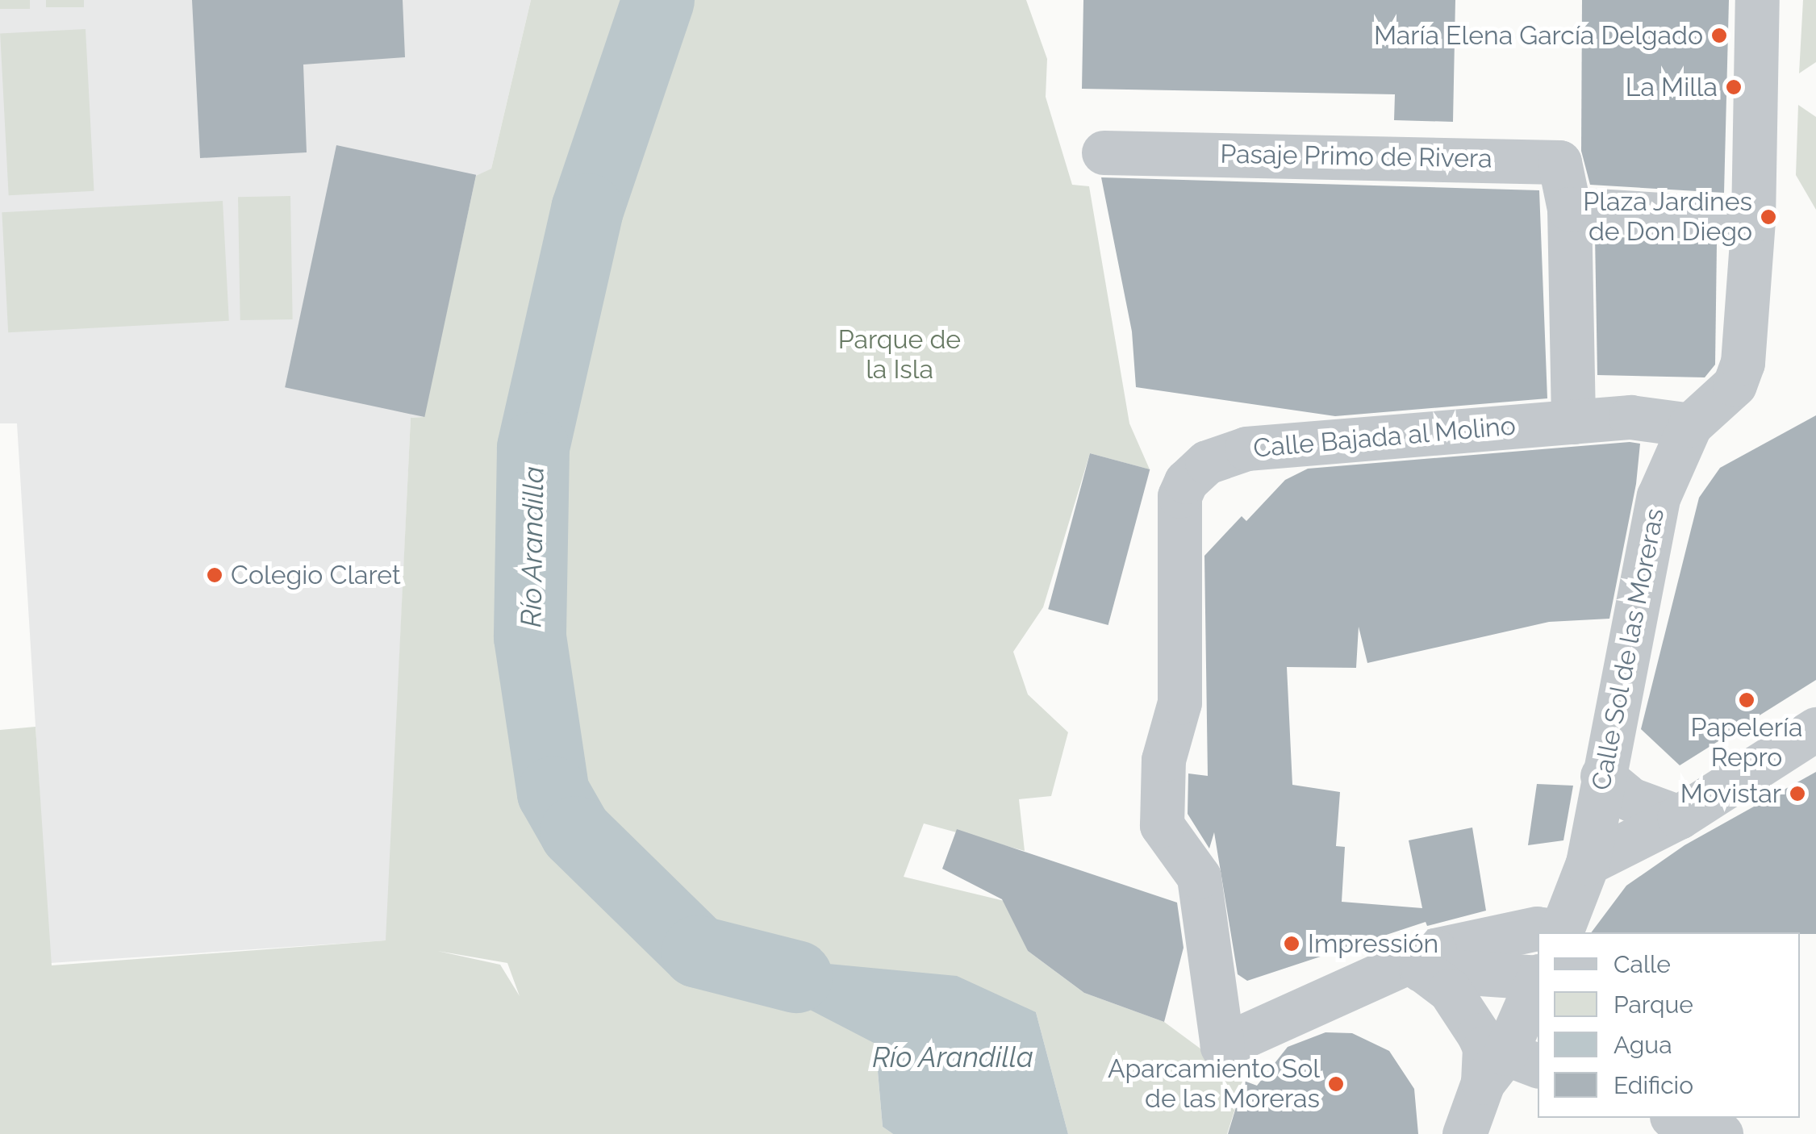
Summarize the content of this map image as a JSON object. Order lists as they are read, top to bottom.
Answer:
{
  "streets": {
    "street": ["Pasaje Primo de Rivera", "Calle Bajada al Molino", "Calle Sol de las Moreras"]
  },
  "crossings": [
    ["Pasaje Primo de Rivera", "Calle Bajada al Molino"],
    ["Calle Bajada al Molino", "Calle Sol de las Moreras"]
  ],
  "water": ["Río Arandilla"],
  "parks": ["Parque de la Isla"],
  "places": [
    "María Elena García Delgado",
    "La Milla",
    "Plaza Jardines de Don Diego",
    "Colegio Claret",
    "Papelería Repro",
    "Movistar",
    "Impressión",
    "Aparcamiento Sol de las Moreras"
  ],
  "legend": [
    "Calle",
    "Parque",
    "Agua",
    "Edificio"
  ]
}
